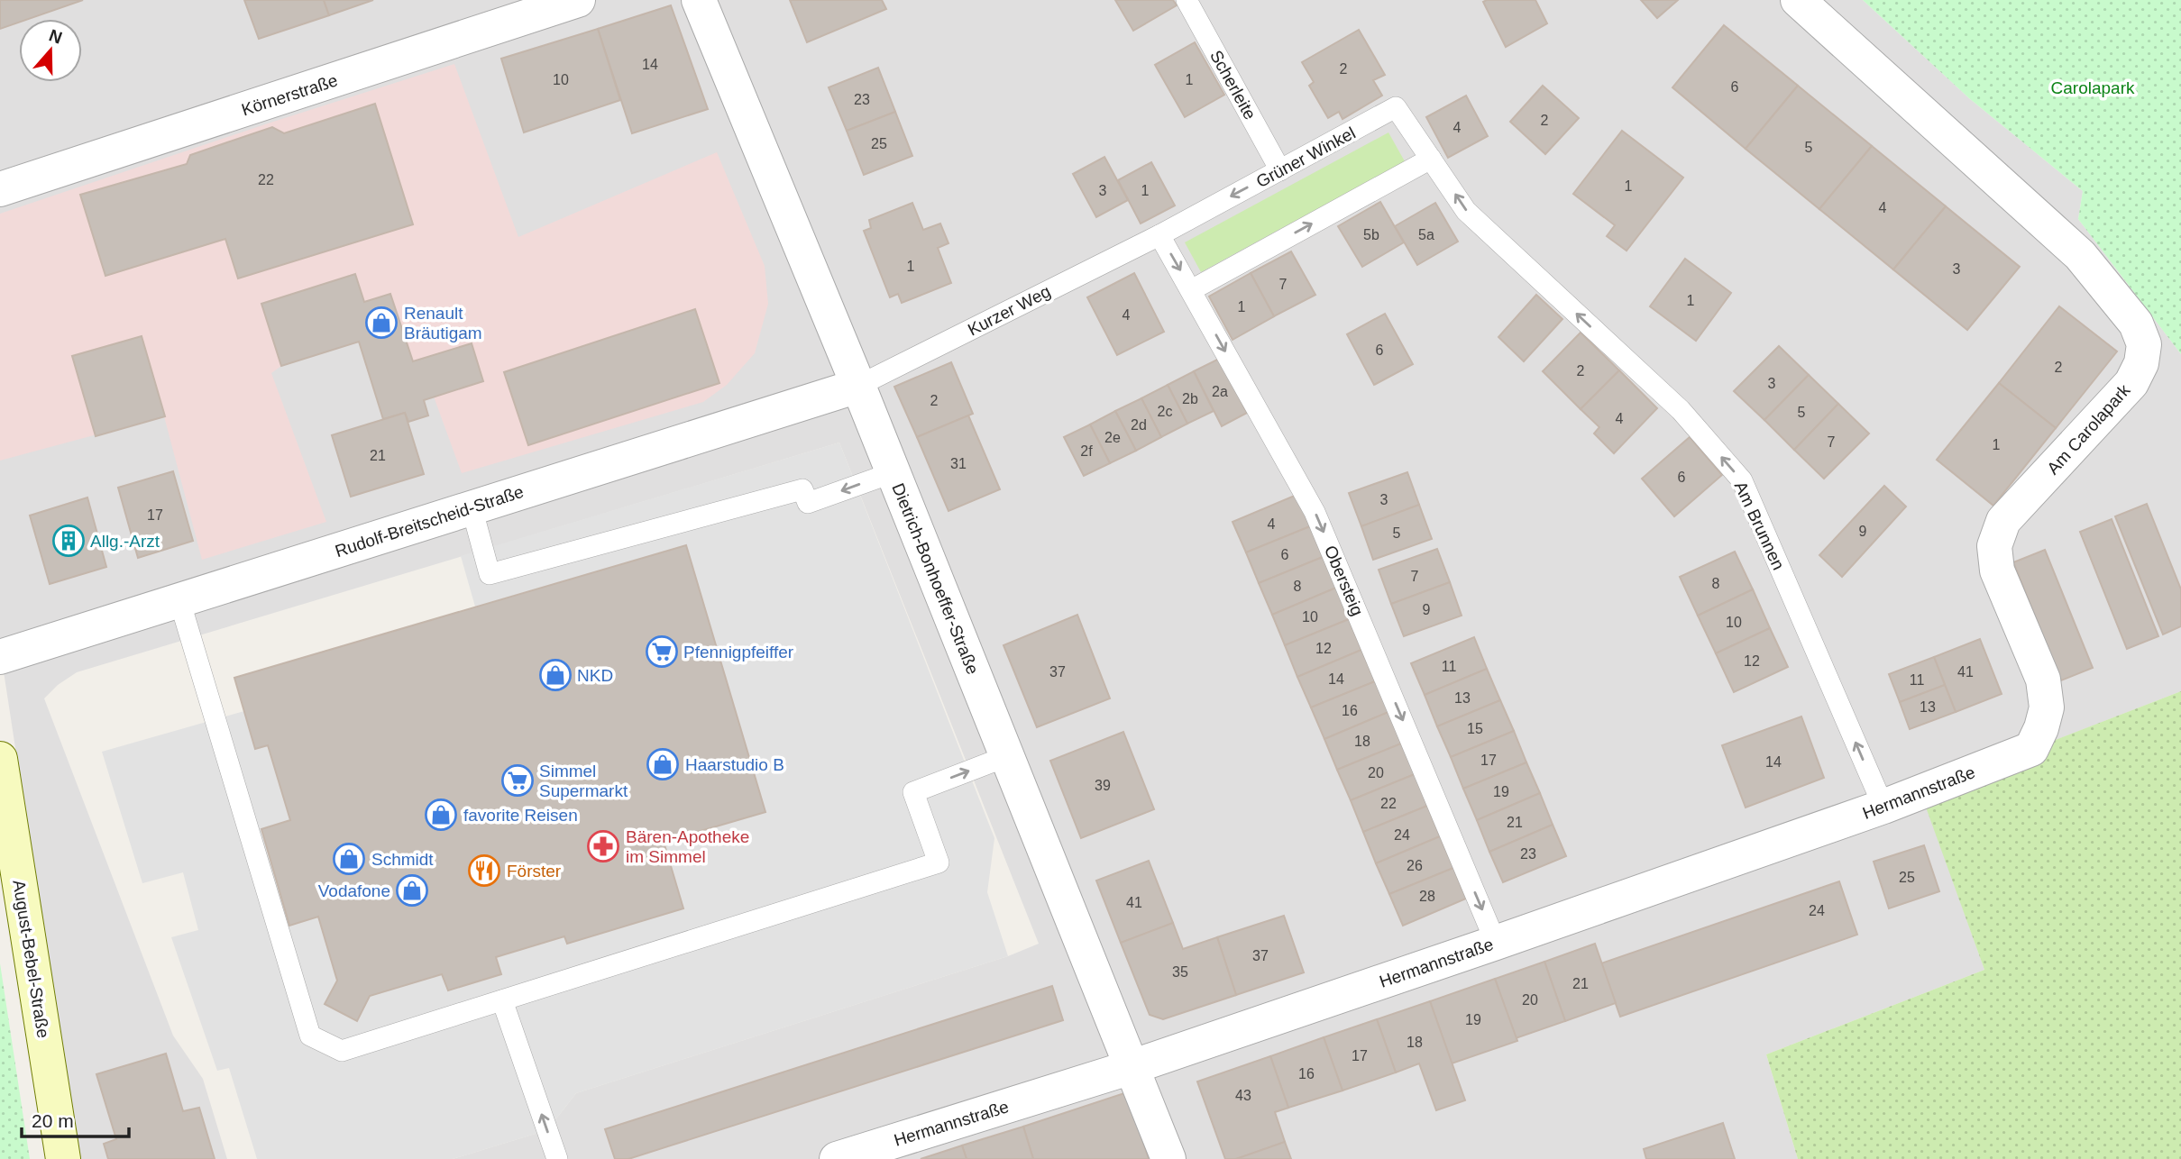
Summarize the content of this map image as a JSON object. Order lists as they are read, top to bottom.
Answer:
{
  "streets": {
    "street": [
      "Körnerstraße",
      "Am Carolapark",
      "Rudolf-Breitscheid-Straße",
      "Dietrich-Bonhoeffer-Straße",
      "Hermannstraße",
      "August-Bebel-Straße"
    ],
    "lane": [
      "Scherleite",
      "Grüner Winkel",
      "Kurzer Weg",
      "Am Brunnen",
      "Obersteig"
    ]
  },
  "crossings": [
    ["Scherleite", "Grüner Winkel"],
    ["Grüner Winkel", "Kurzer Weg"],
    ["Grüner Winkel", "Am Brunnen"],
    ["Grüner Winkel", "Obersteig"],
    ["Kurzer Weg", "Rudolf-Breitscheid-Straße"],
    ["Kurzer Weg", "Dietrich-Bonhoeffer-Straße"],
    ["Kurzer Weg", "Obersteig"],
    ["Am Carolapark", "Hermannstraße"],
    ["Rudolf-Breitscheid-Straße", "Dietrich-Bonhoeffer-Straße"],
    ["Am Brunnen", "Hermannstraße"],
    ["Dietrich-Bonhoeffer-Straße", "Hermannstraße"],
    ["Obersteig", "Hermannstraße"]
  ],
  "one_way": ["Am Brunnen", "Obersteig"],
  "parks": ["Carolapark"],
  "places": {
    "shop": [
      "Renault Bräutigam",
      "NKD",
      "Haarstudio B",
      "favorite Reisen",
      "Schmidt",
      "Vodafone"
    ],
    "building": ["Allg.-Arzt"],
    "supermarket": ["Pfennigpfeiffer", "Simmel Supermarkt"],
    "pharmacy": ["Bären-Apotheke im Simmel"],
    "restaurant": ["Förster"]
  },
  "house_numbers": [
    "14",
    "2",
    "10",
    "1",
    "6",
    "23",
    "2",
    "4",
    "25",
    "5",
    "22",
    "1",
    "3",
    "1",
    "4",
    "5b",
    "5a",
    "1",
    "3",
    "7",
    "1",
    "1",
    "4",
    "6",
    "2",
    "2",
    "3",
    "2a",
    "2b",
    "2",
    "2c",
    "5",
    "4",
    "2d",
    "2e",
    "7",
    "1",
    "2f",
    "21",
    "31",
    "6",
    "3",
    "17",
    "4",
    "9",
    "5",
    "6",
    "7",
    "8",
    "8",
    "9",
    "10",
    "10",
    "12",
    "12",
    "11",
    "37",
    "41",
    "14",
    "11",
    "13",
    "13",
    "16",
    "15",
    "18",
    "17",
    "14",
    "20",
    "39",
    "19",
    "22",
    "21",
    "24",
    "23",
    "26",
    "25",
    "28",
    "41",
    "24",
    "37",
    "35",
    "21",
    "20",
    "19",
    "18",
    "17",
    "16",
    "43"
  ],
  "scale_bar": "20 m",
  "north": "top"
}
